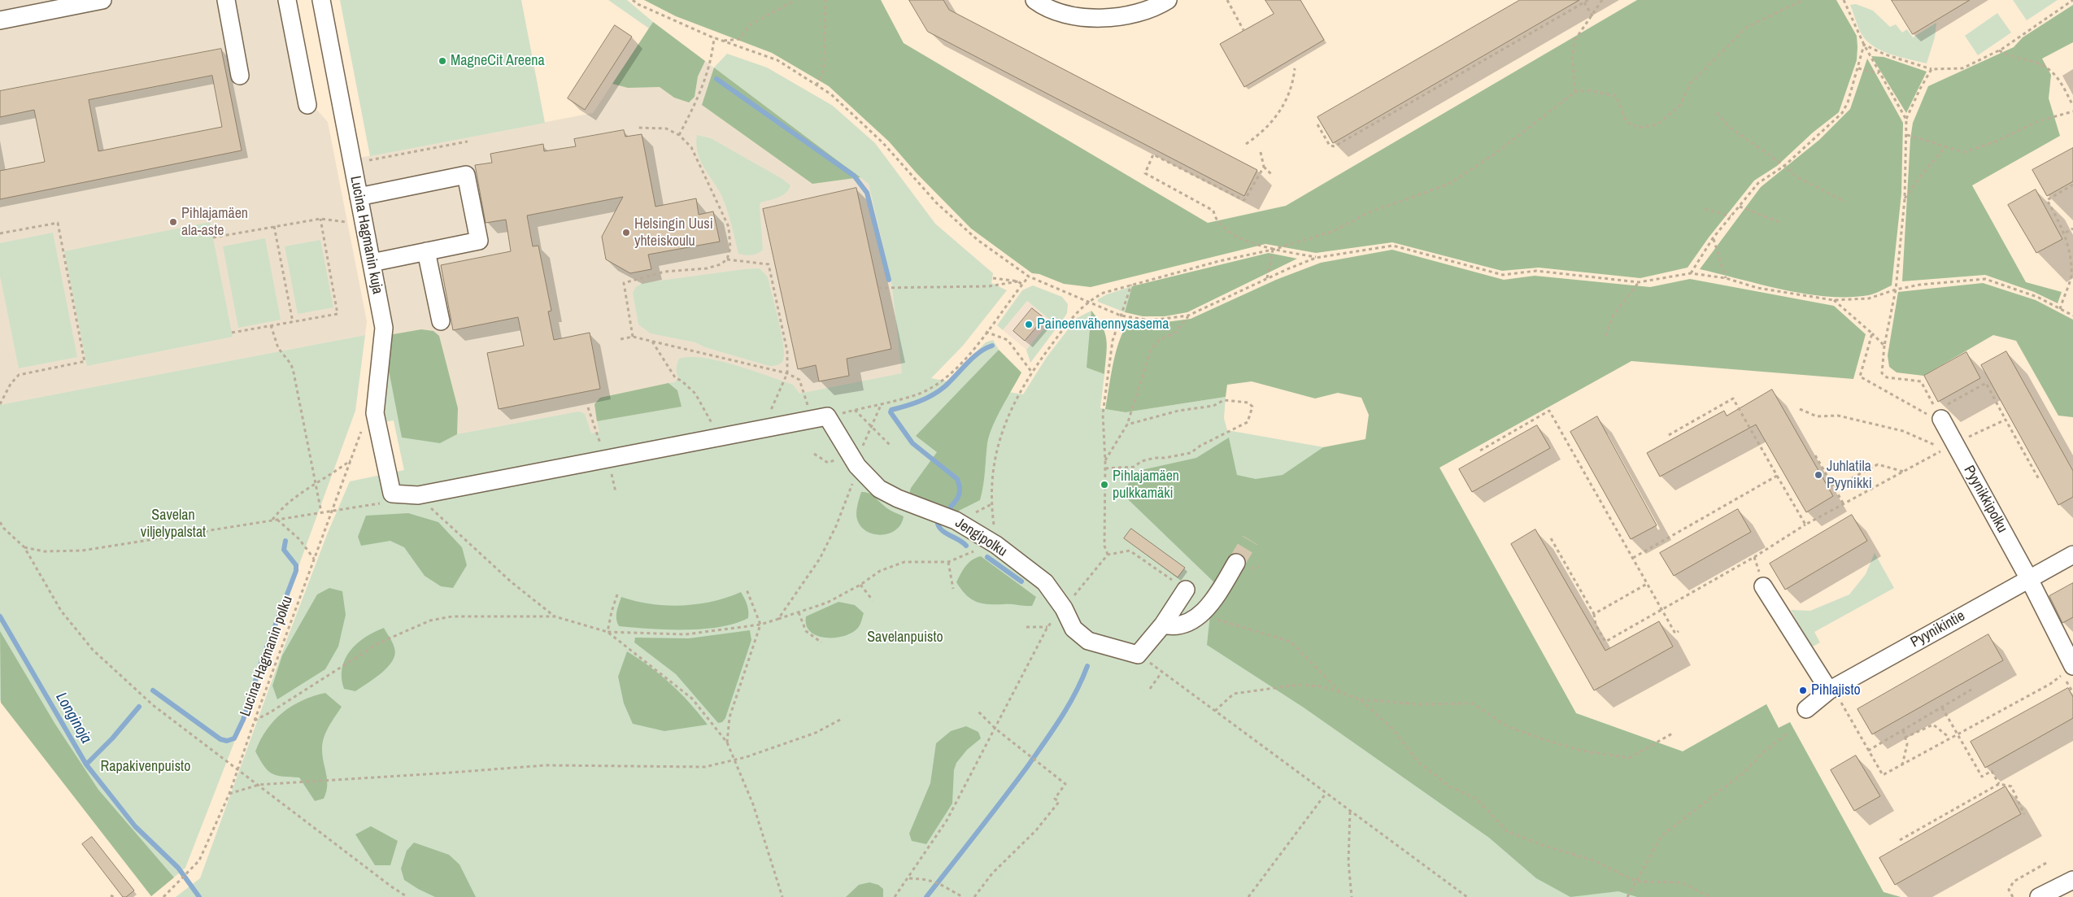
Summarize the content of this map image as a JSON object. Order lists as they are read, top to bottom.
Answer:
{
  "streets": {
    "street": [
      "Lucina Hagmanin kuja",
      "Pyynikkipolku",
      "Jengipolku",
      "Pyynikintie"
    ],
    "path": ["Lucina Hagmanin polku"]
  },
  "crossings": [
    ["Lucina Hagmanin kuja", "Lucina Hagmanin polku"],
    ["Pyynikkipolku", "Pyynikintie"]
  ],
  "water": ["Longinoja"],
  "parks": ["Savelan viljelypalstat", "Savelanpuisto", "Rapakivenpuisto"],
  "places": [
    "MagneCit Areena",
    "Pihlajamäen ala-aste",
    "Helsingin Uusi yhteiskoulu",
    "Paineenvähennysasema",
    "Juhlatila Pyynikki",
    "Pihlajamäen pulkkamäki",
    "Pihlajisto"
  ]
}
